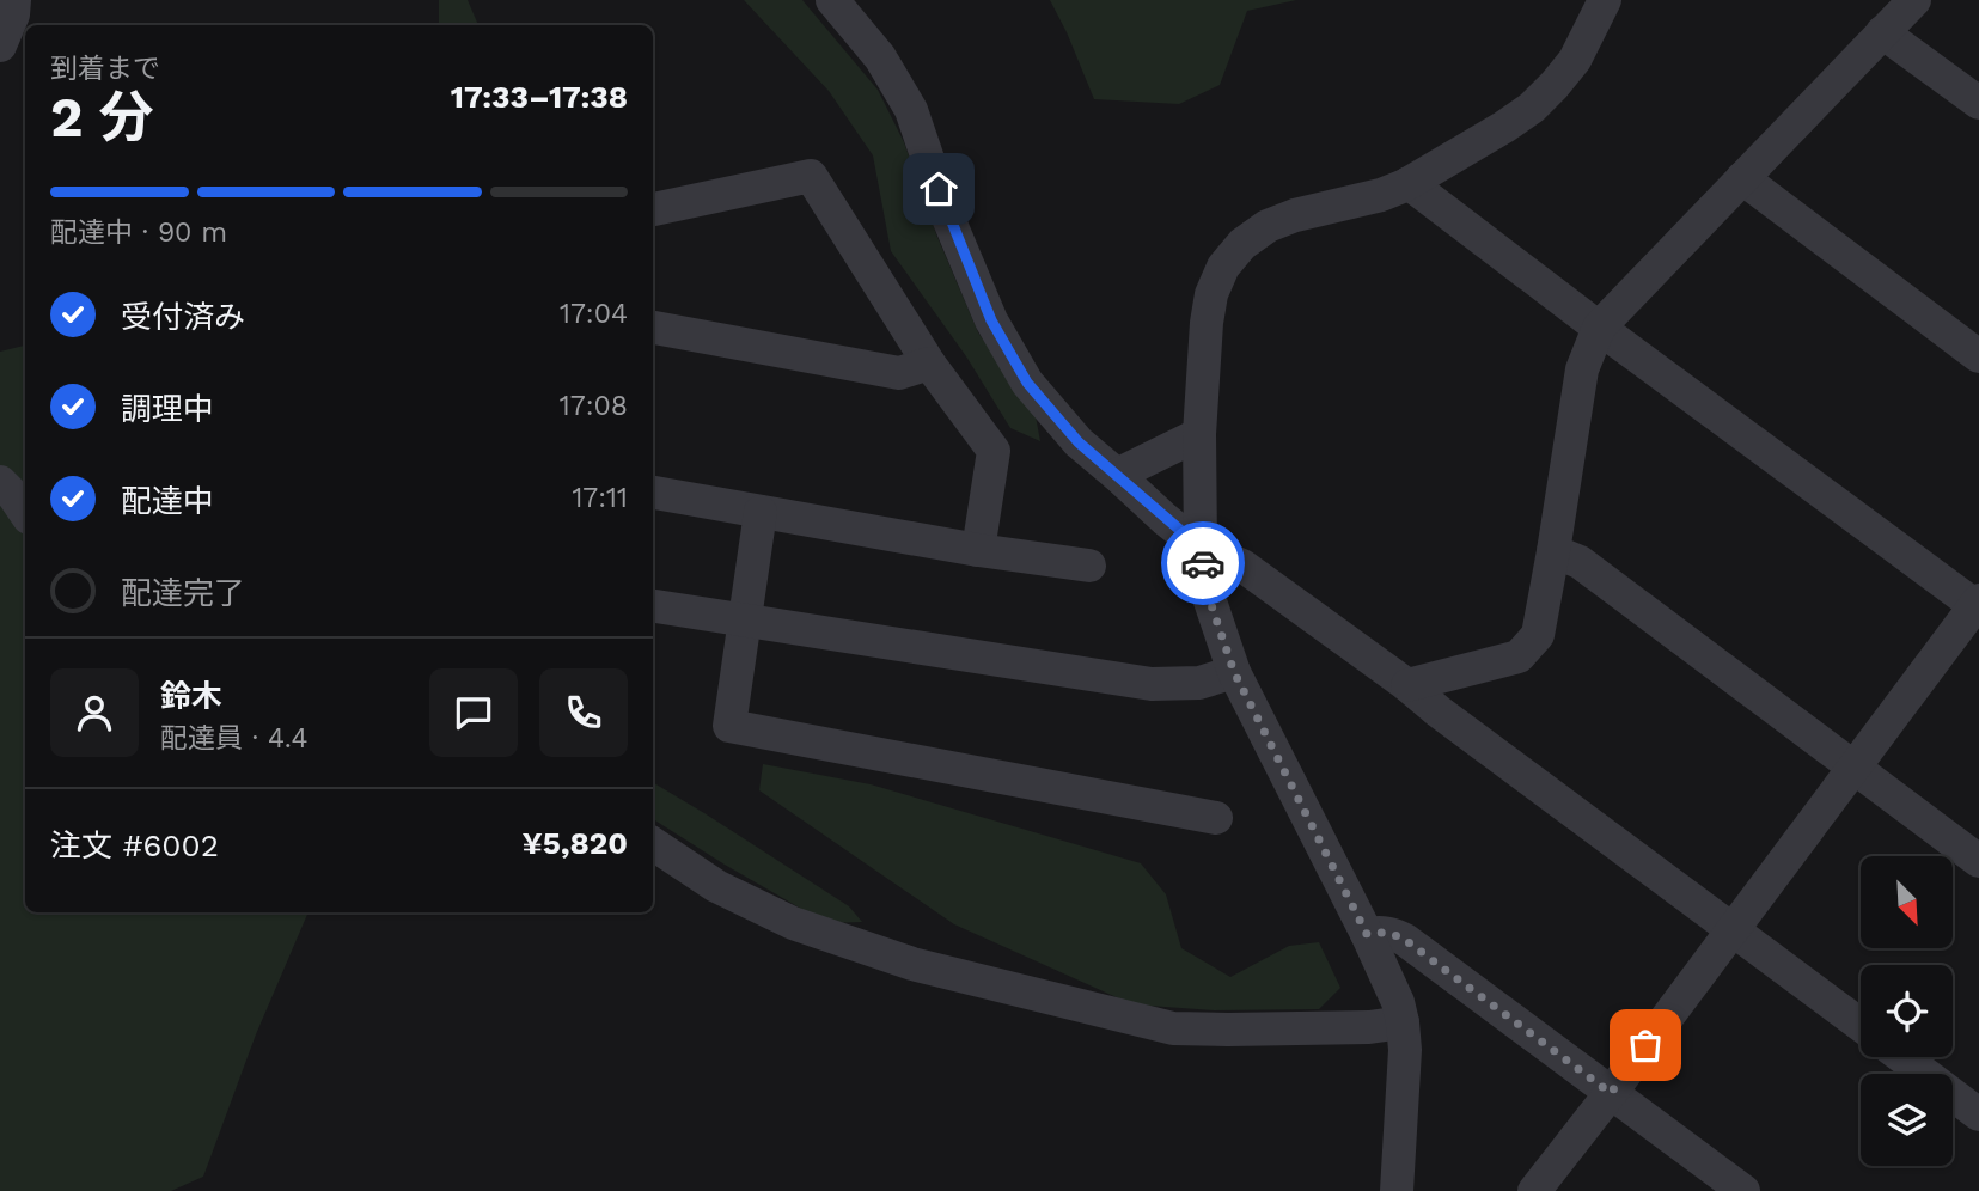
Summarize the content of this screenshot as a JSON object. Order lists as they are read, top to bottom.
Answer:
{
  "north": "bottom right",
  "page": {
    "heading": ["2 分", "到着まで", "17:33–17:38"],
    "panel": [
      "鈴木",
      "配達員 · 4.4",
      "注文 #6002",
      "¥5,820"
    ],
    "bar": "配達中 · 90 m",
    "list": [
      ["受付済み", "17:04"],
      ["調理中", "17:08"],
      ["配達中", "17:11"],
      "配達完了"
    ]
  }
}
